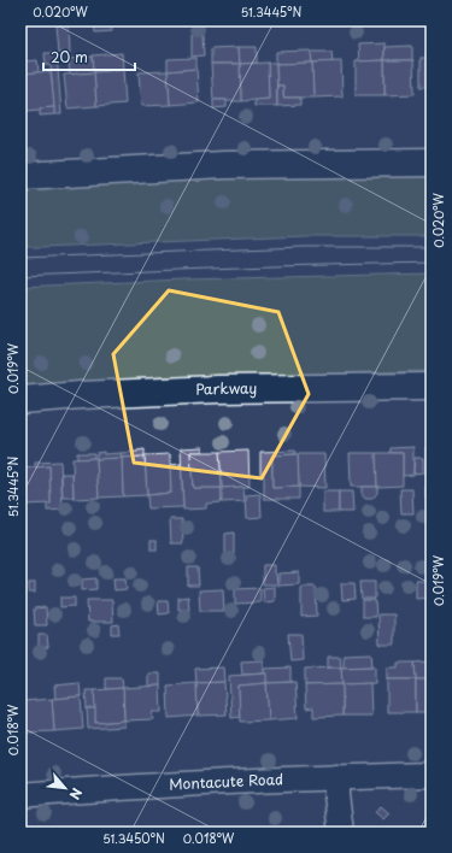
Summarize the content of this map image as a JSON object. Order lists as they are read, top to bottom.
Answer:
{
  "streets": {
    "street": ["Parkway", "Montacute Road"]
  },
  "scale_bar": "20 m",
  "north": "bottom right",
  "coordinates": [
    "0.020°W",
    "51.3445°N",
    "0.019°W",
    "0.018°W",
    "51.3450°N"
  ]
}
